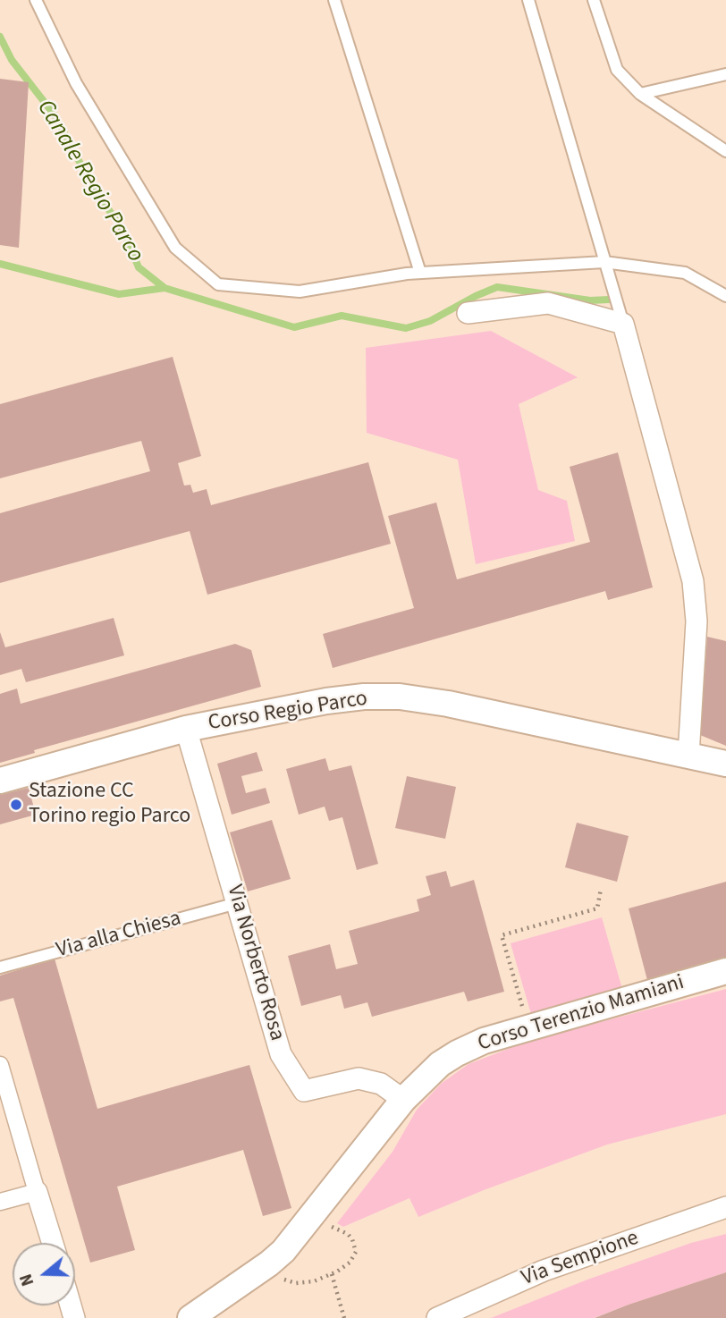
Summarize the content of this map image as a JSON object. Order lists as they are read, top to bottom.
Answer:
{
  "streets": {
    "street": [
      "Corso Regio Parco",
      "Via Norberto Rosa",
      "Corso Terenzio Mamiani",
      "Via Sempione"
    ],
    "lane": ["Via alla Chiesa"]
  },
  "crossings": [
    ["Corso Regio Parco", "Via Norberto Rosa"],
    ["Via alla Chiesa", "Via Norberto Rosa"],
    ["Via Norberto Rosa", "Corso Terenzio Mamiani"]
  ],
  "water": ["Canale Regio Parco"],
  "places": ["Stazione CC Torino regio Parco"],
  "north": "left"
}
